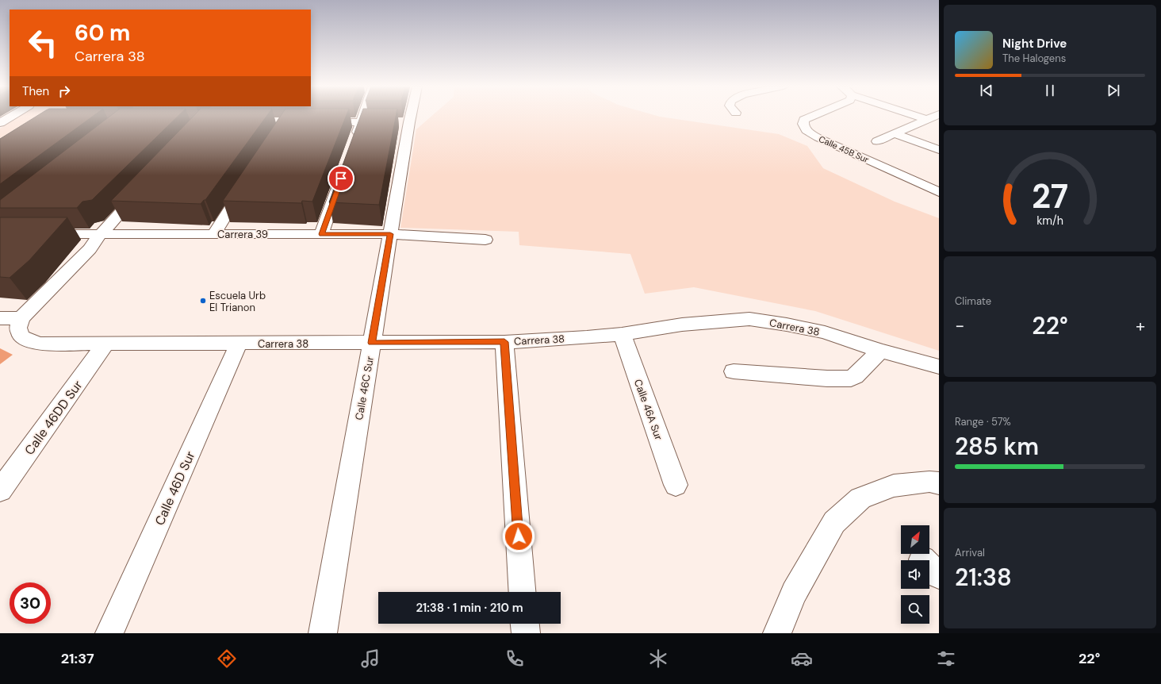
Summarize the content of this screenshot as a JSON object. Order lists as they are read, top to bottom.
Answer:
{
  "streets": {
    "street": [
      "Calle 45B Sur",
      "Carrera 39",
      "Carrera 38",
      "Calle 46C Sur",
      "Calle 46A Sur",
      "Calle 46DD Sur",
      "Calle 46D Sur"
    ]
  },
  "crossings": [
    ["Carrera 39", "Calle 46C Sur"],
    ["Carrera 38", "Calle 46C Sur"],
    ["Carrera 38", "Calle 46A Sur"],
    ["Carrera 38", "Calle 46DD Sur"],
    ["Carrera 38", "Calle 46D Sur"]
  ],
  "places": ["Escuela Urb El Trianon"],
  "north": "top right",
  "page": {
    "turn": ["60 m", "Carrera 38"],
    "song": ["Night Drive", "The Halogens"],
    "then": "Then",
    "tile": [
      "Climate",
      ["Range · 57%", "285 km"],
      ["Arrival", "21:38"]
    ],
    "heat": ["−", "22°", "+"],
    "limit": "30",
    "trip": "21:38 · 1 min · 210 m",
    "tabs": ["21:37", "22°"],
    "gauge": ["27", "km/h"]
  }
}
